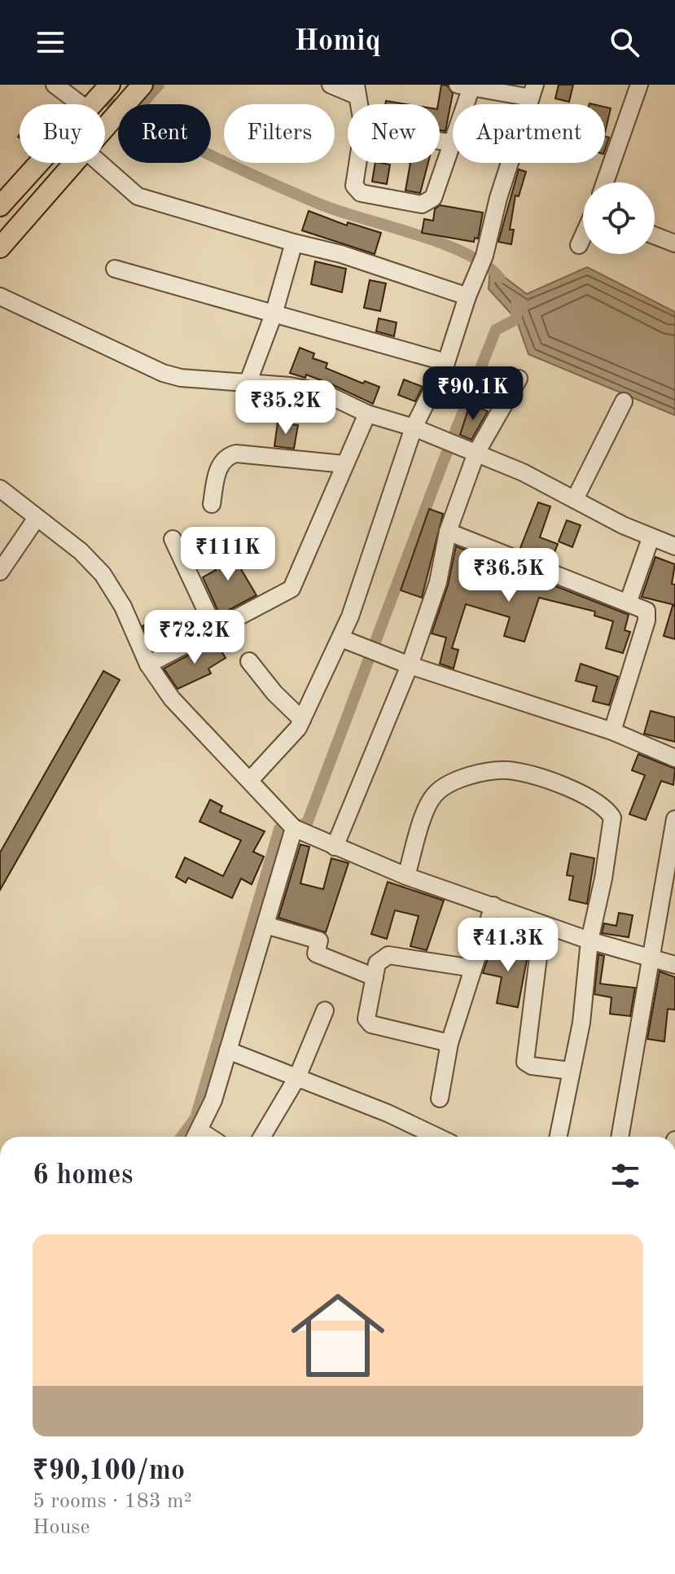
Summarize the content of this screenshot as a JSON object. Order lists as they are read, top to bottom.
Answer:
{
  "page": {
    "header": "Homiq",
    "chip": [
      "Buy",
      "Rent",
      "Filters",
      "New",
      "Apartment"
    ],
    "price": [
      "₹90.1K",
      "₹35.2K",
      "₹111K",
      "₹36.5K",
      "₹72.2K",
      "₹41.3K"
    ],
    "heading": "6 homes",
    "list": [
      {
        "name": "₹90,100/mo",
        "note": "5 rooms · 183 m² · House"
      }
    ]
  }
}
